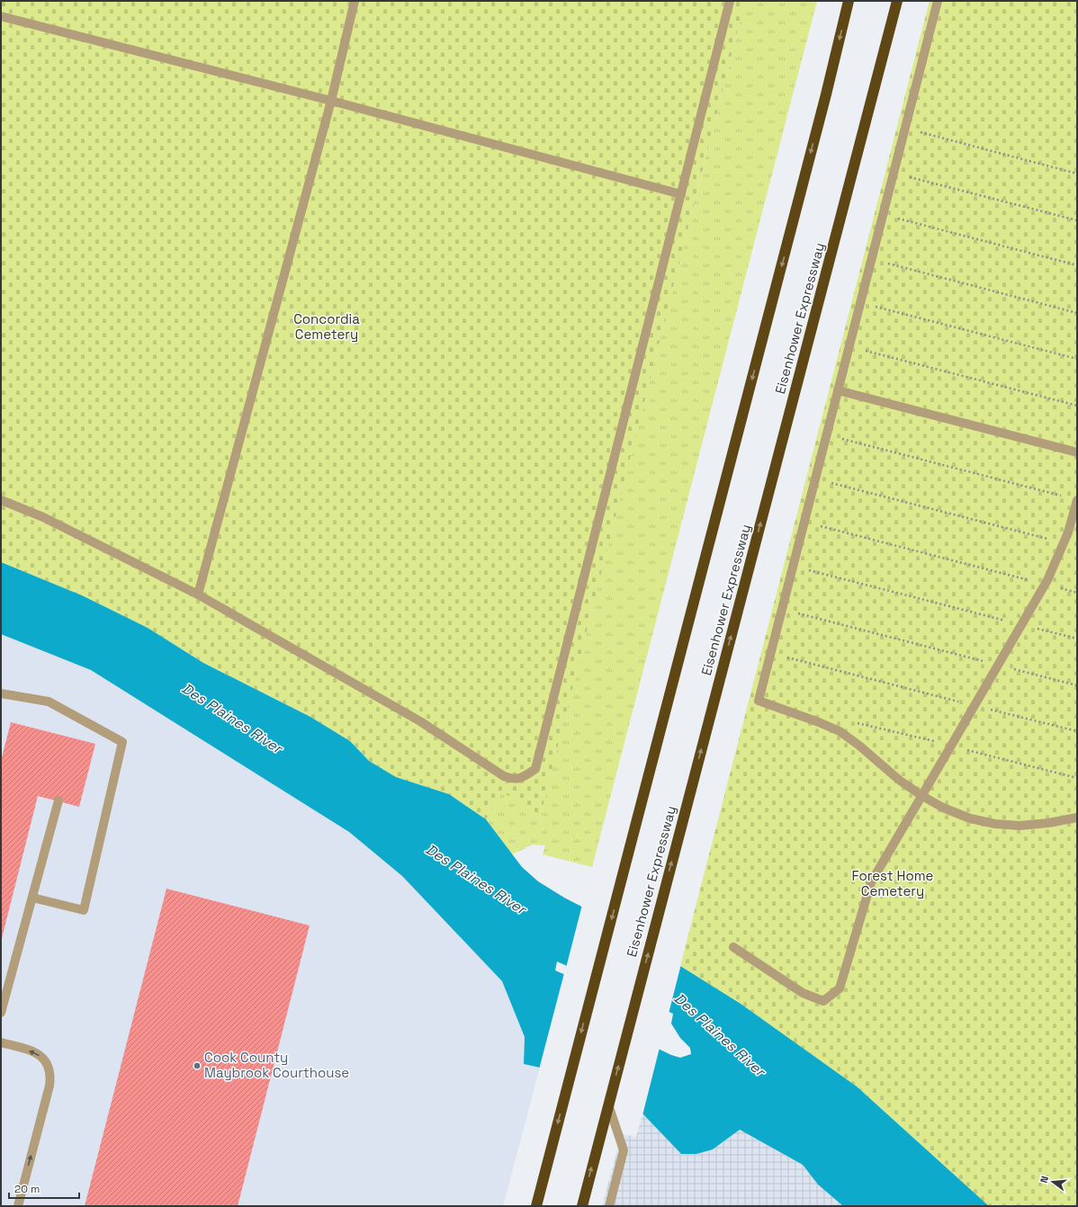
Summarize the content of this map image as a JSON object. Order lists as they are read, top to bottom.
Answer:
{
  "streets": {
    "highway": ["Eisenhower Expressway"]
  },
  "water": ["Des Plaines River"],
  "parks": ["Concordia Cemetery", "Forest Home Cemetery"],
  "places": ["Cook County Maybrook Courthouse"],
  "scale_bar": "20 m",
  "north": "left"
}
